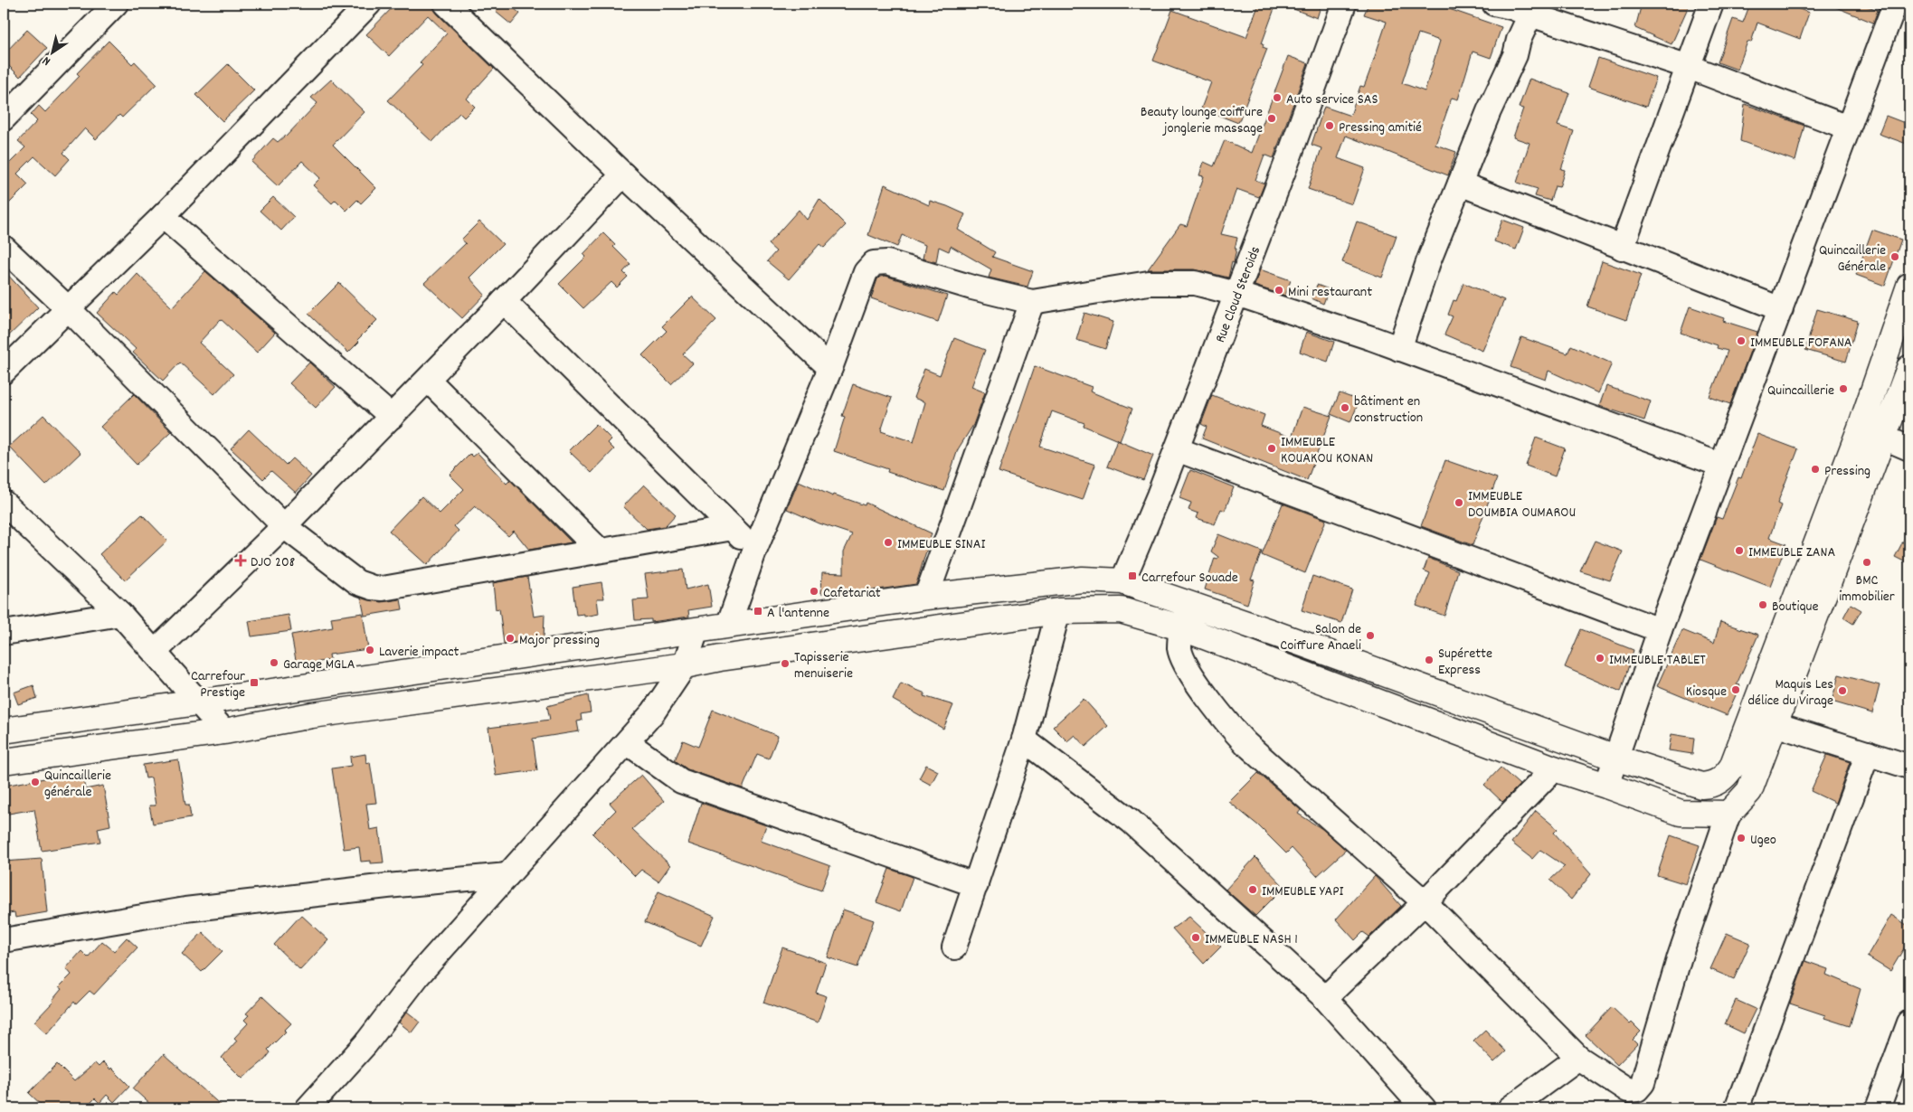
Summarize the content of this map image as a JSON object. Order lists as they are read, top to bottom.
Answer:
{
  "streets": {
    "street": ["Rue Cloud Steroids"]
  },
  "places": {
    "other": [
      "Auto service SAS",
      "Beauty lounge coiffure jonglerie massage",
      "Pressing amitié",
      "Quincaillerie Générale",
      "Mini restaurant",
      "IMMEUBLE FOFANA",
      "Quincaillerie",
      "bâtiment en construction",
      "IMMEUBLE KOUAKOU KONAN",
      "Pressing",
      "IMMEUBLE DOUMBIA OUMAROU",
      "IMMEUBLE SINAI",
      "IMMEUBLE ZANA",
      "BMC immobilier",
      "Cafetariat",
      "Boutique",
      "Salon de Coiffure Anaeli",
      "Major pressing",
      "Laverie impact",
      "IMMEUBLE TABLET",
      "Supérette Express",
      "Garage MGLA",
      "Tapisserie menuiserie",
      "Kiosque",
      "Maquis Les délice du Virage",
      "Quincaillerie générale",
      "Ugeo",
      "IMMEUBLE YAPI",
      "IMMEUBLE NASH 1"
    ],
    "health": ["DJO 208"],
    "transit": ["Carrefour Souade", "A l'antenne", "Carrefour Prestige"]
  },
  "north": "bottom left"
}
